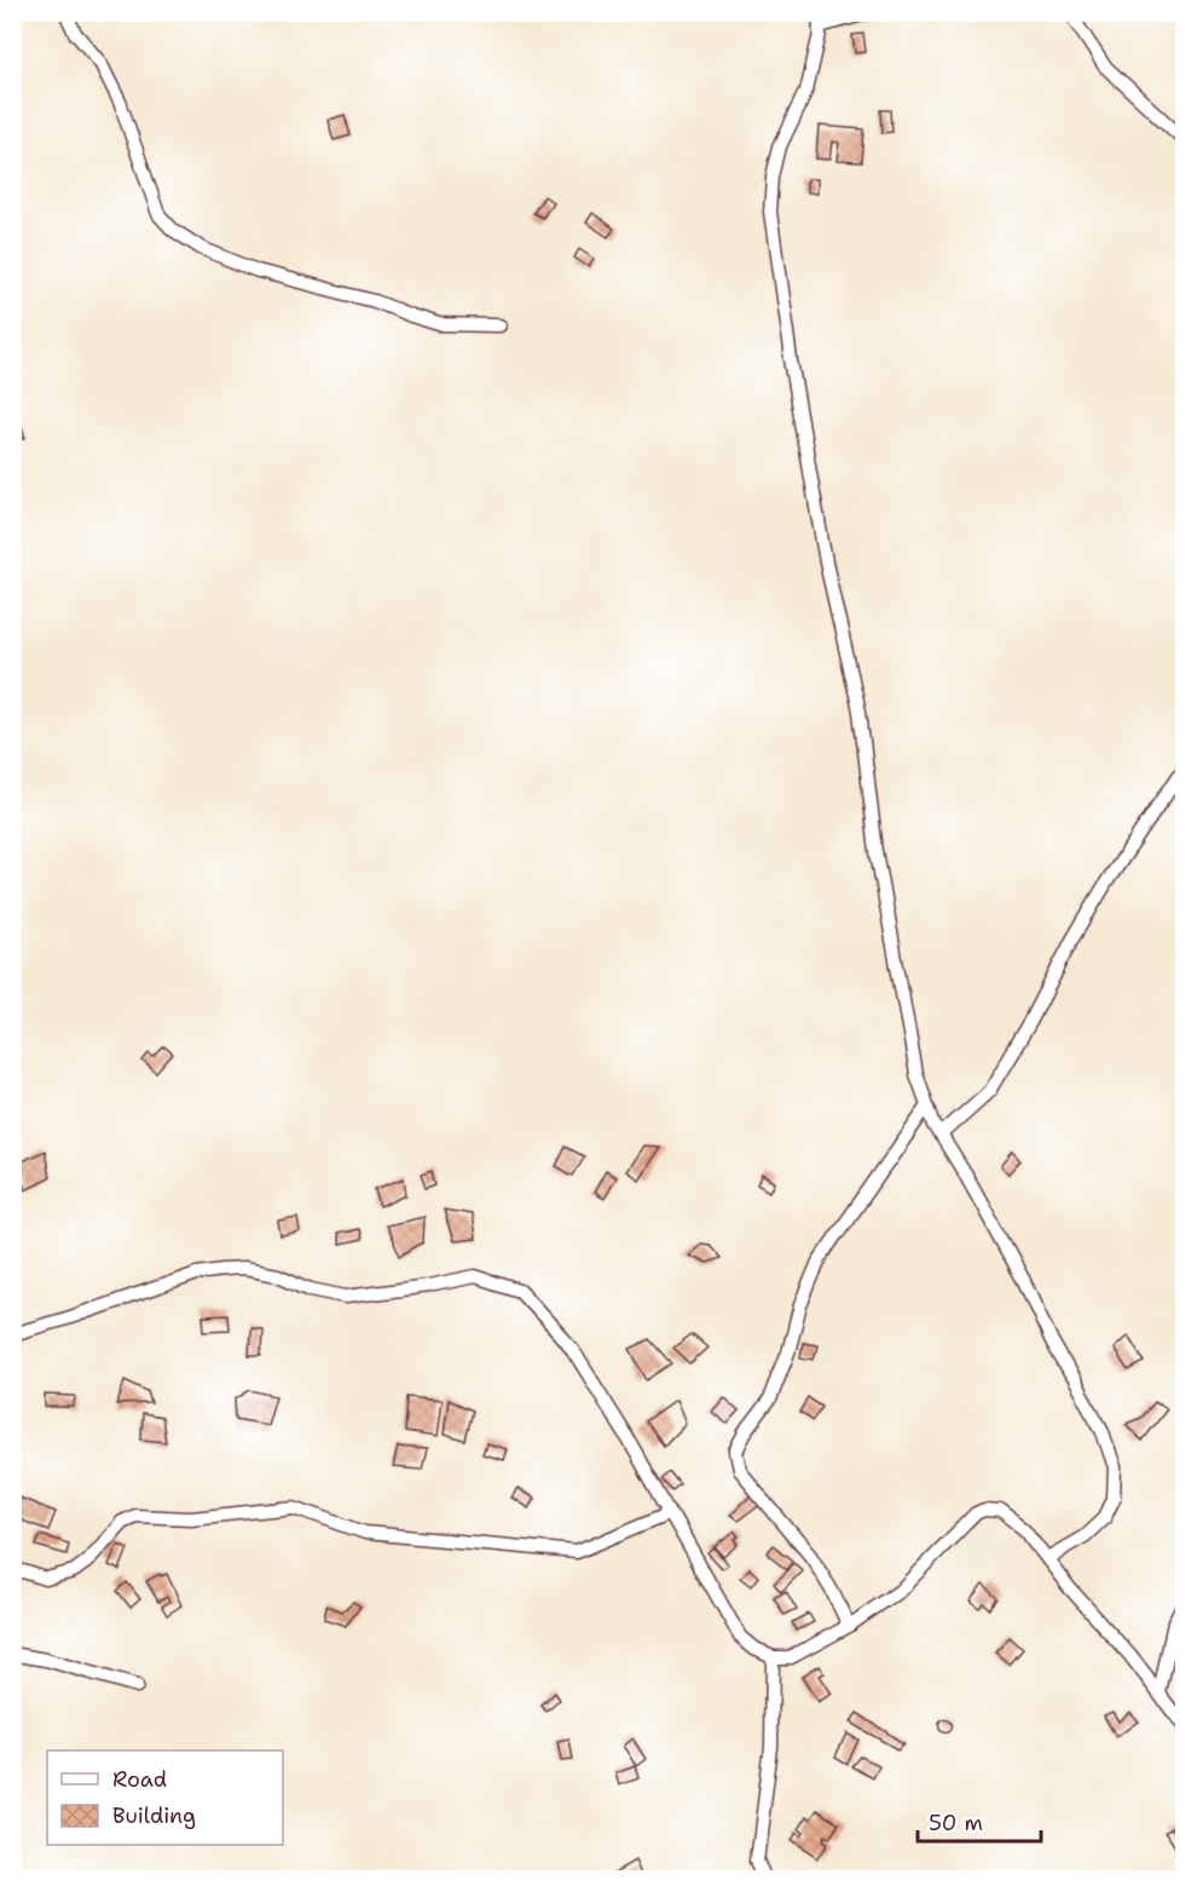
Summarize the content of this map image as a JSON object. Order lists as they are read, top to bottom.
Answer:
{
  "legend": ["Road", "Building"],
  "scale_bar": "50 m"
}
